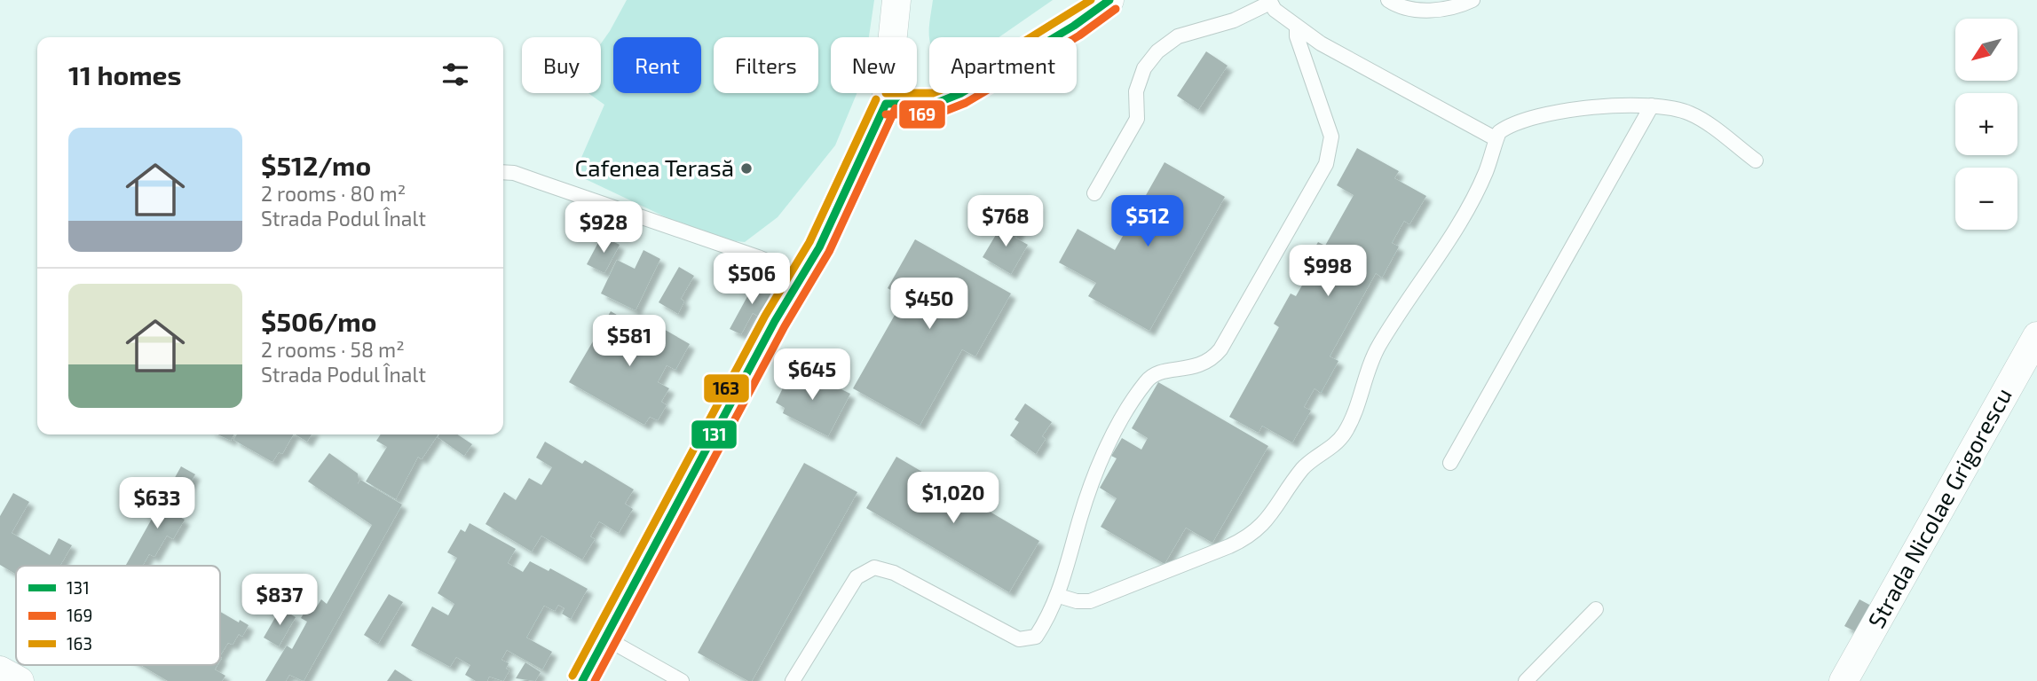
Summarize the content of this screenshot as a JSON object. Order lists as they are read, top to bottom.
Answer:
{
  "streets": {
    "street": ["Strada Nicolae Grigorescu"]
  },
  "places": ["Cafenea Terasă"],
  "lines": ["transit line 131", "transit line 163", "transit line 169"],
  "legend": ["131", "169", "163"],
  "north": "bottom left",
  "page": {
    "map_buttons": ["+", "−"],
    "chip": [
      "Buy",
      "Rent",
      "Filters",
      "New",
      "Apartment"
    ],
    "heading": "11 homes",
    "list": [
      {
        "name": "$512/mo",
        "note": "2 rooms · 80 m² · Strada Podul Înalt"
      },
      {
        "name": "$506/mo",
        "note": "2 rooms · 58 m² · Strada Podul Înalt"
      }
    ],
    "price": [
      "$768",
      "$512",
      "$928",
      "$998",
      "$506",
      "$450",
      "$581",
      "$645",
      "$1,020",
      "$633",
      "$837"
    ]
  }
}
